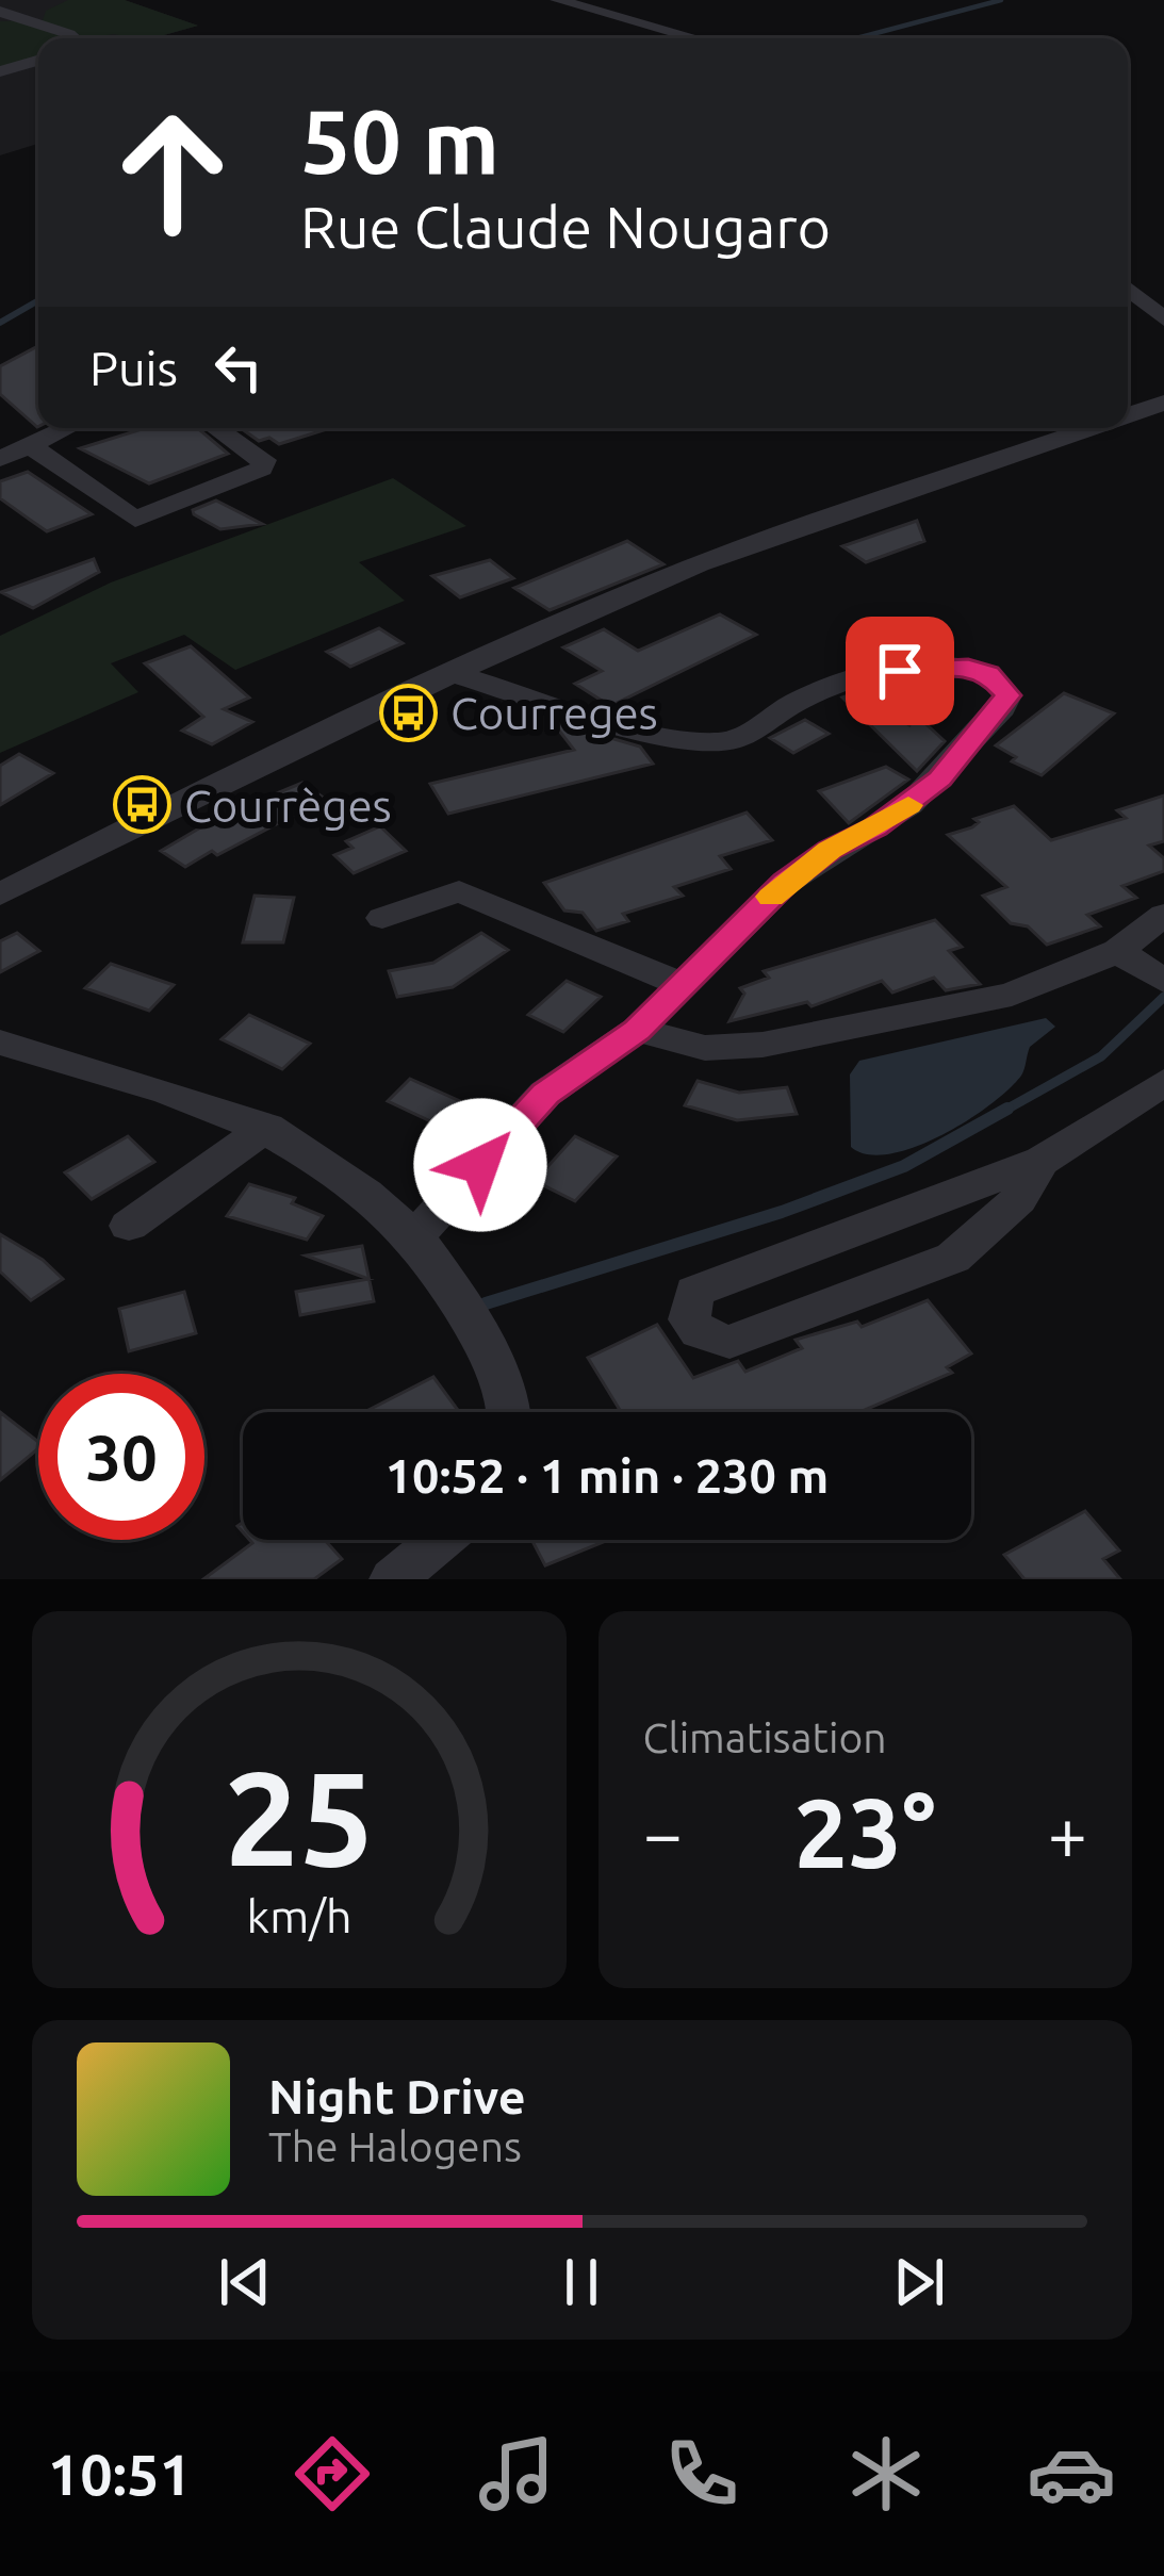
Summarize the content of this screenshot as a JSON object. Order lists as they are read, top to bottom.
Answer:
{
  "places": {
    "bus stop": ["Courreges", "Courrèges"]
  },
  "page": {
    "turn": ["50 m", "Rue Claude Nougaro"],
    "then": "Puis",
    "limit": "30",
    "trip": "10:52 · 1 min · 230 m",
    "tile": "Climatisation",
    "heat": ["−", "23°", "+"],
    "song": ["Night Drive", "The Halogens"],
    "tabs": "10:51",
    "gauge": ["25", "km/h"]
  }
}
